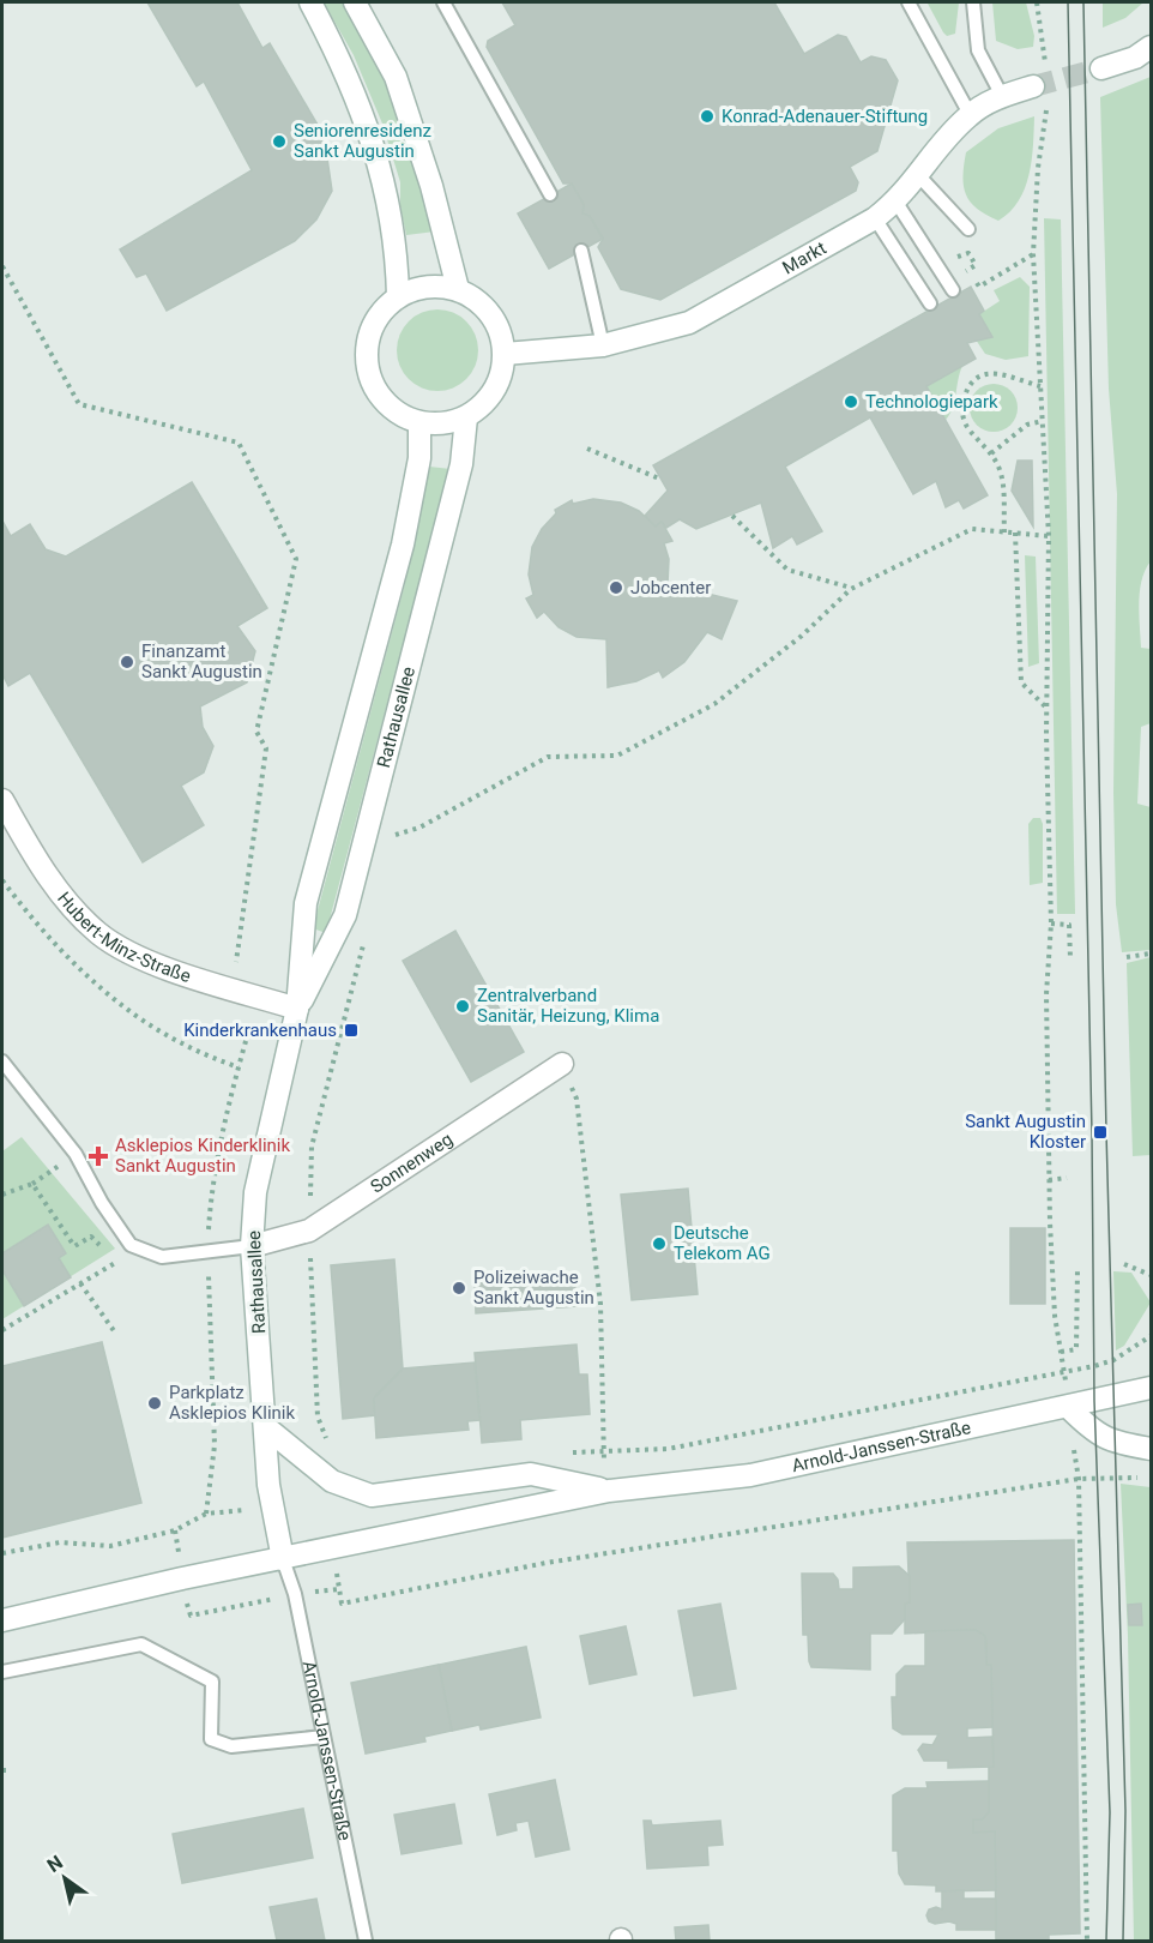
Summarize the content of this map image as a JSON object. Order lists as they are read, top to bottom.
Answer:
{
  "streets": {
    "street": [
      "Markt",
      "Rathausallee",
      "Hubert-Minz-Straße",
      "Sonnenweg",
      "Arnold-Janssen-Straße"
    ]
  },
  "crossings": [
    ["Markt", "Rathausallee"],
    ["Rathausallee", "Hubert-Minz-Straße"],
    ["Rathausallee", "Sonnenweg"],
    ["Rathausallee", "Arnold-Janssen-Straße"]
  ],
  "places": {
    "other": [
      "Konrad-Adenauer-Stiftung",
      "Seniorenresidenz Sankt Augustin",
      "Technologiepark",
      "Jobcenter",
      "Finanzamt Sankt Augustin",
      "Zentralverband Sanitär, Heizung, Klima",
      "Deutsche Telekom AG",
      "Polizeiwache Sankt Augustin",
      "Parkplatz Asklepios Klinik"
    ],
    "transit": ["Kinderkrankenhaus", "Sankt Augustin Kloster"],
    "health": ["Asklepios Kinderklinik Sankt Augustin"]
  },
  "north": "top left"
}
